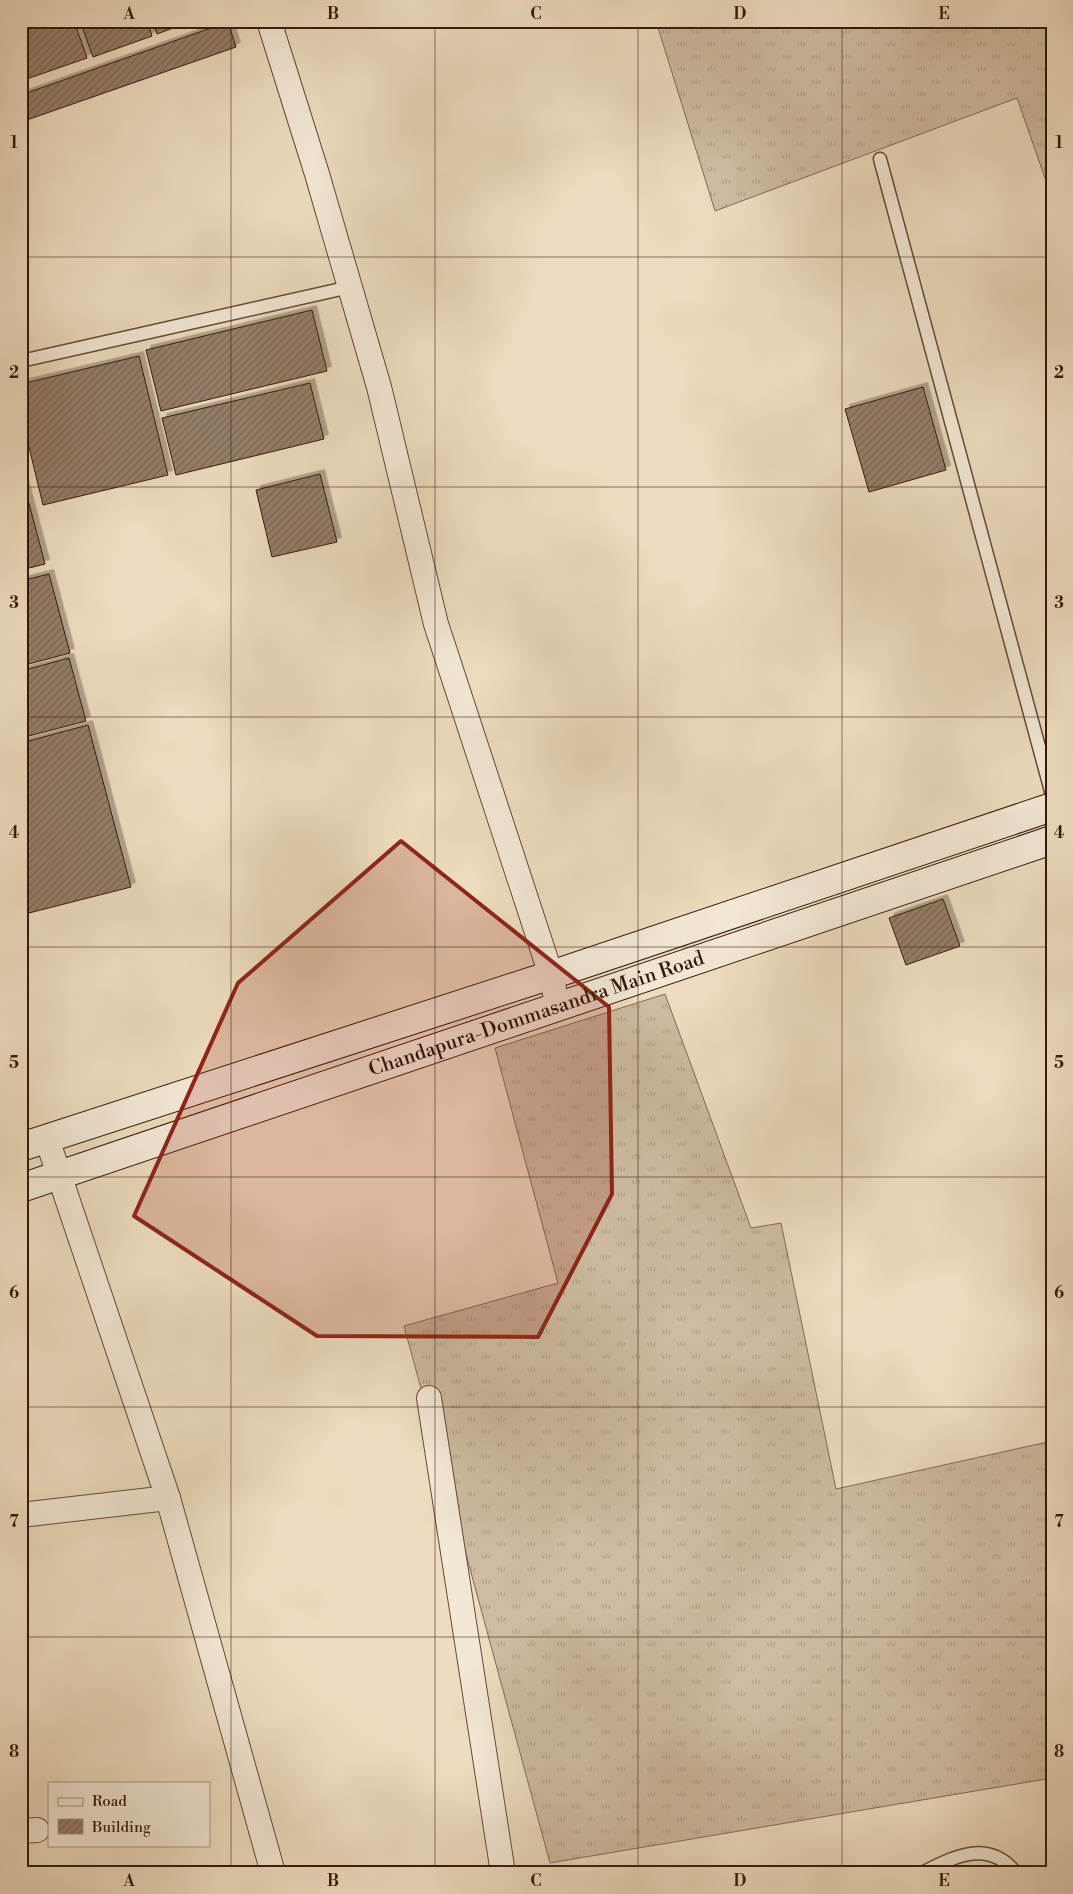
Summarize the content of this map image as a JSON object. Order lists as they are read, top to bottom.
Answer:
{
  "streets": {
    "main road": ["Chandapura-Dommasandra Main Road"]
  },
  "legend": ["Road", "Building"],
  "grid": {
    "columns": [
      "A",
      "B",
      "C",
      "D",
      "E"
    ],
    "rows": [
      "1",
      "2",
      "3",
      "4",
      "5",
      "6",
      "7",
      "8"
    ]
  }
}
